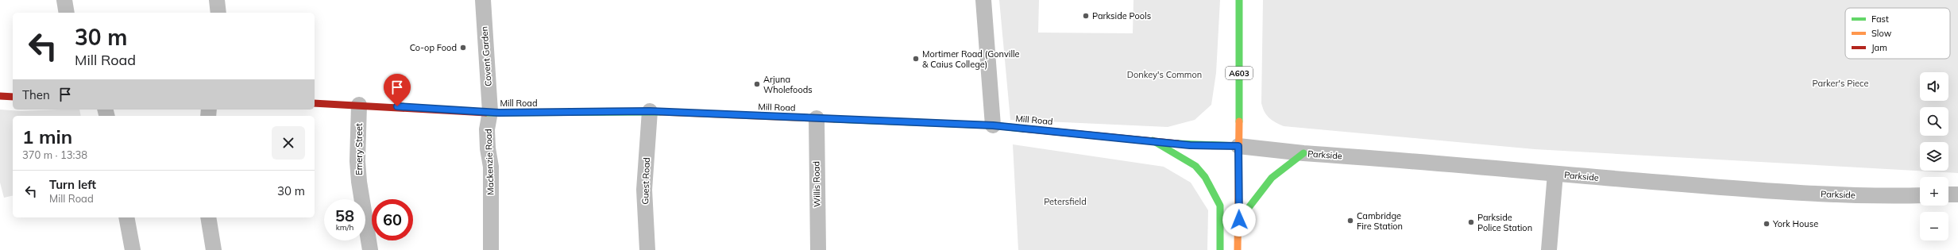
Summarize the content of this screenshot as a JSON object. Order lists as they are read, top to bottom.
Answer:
{
  "streets": {
    "street": [
      "Covent Garden",
      "A603",
      "Mill Road",
      "Emery Street",
      "Parkside",
      "Mackenzie Road",
      "Guest Road",
      "Willis Road"
    ]
  },
  "crossings": [
    ["Covent Garden", "Mill Road"],
    ["Covent Garden", "Mackenzie Road"],
    ["A603", "Mill Road"],
    ["A603", "Parkside"],
    ["Mill Road", "Emery Street"],
    ["Mill Road", "Parkside"],
    ["Mill Road", "Mackenzie Road"],
    ["Mill Road", "Guest Road"],
    ["Mill Road", "Willis Road"]
  ],
  "parks": ["Donkey's Common", "Parker's Piece", "Petersfield"],
  "places": [
    "Parkside Pools",
    "Co-op Food",
    "Mortimer Road (Gonville & Caius College)",
    "Arjuna Wholefoods",
    "Cambridge Fire Station",
    "Parkside Police Station",
    "York House"
  ],
  "legend": ["Fast", "Slow", "Jam"],
  "page": {
    "turn": ["30 m", "Mill Road"],
    "map_buttons": ["+", "−"],
    "then": "Then",
    "heading": ["1 min", "370 m · 13:38"],
    "list": [
      {
        "name": "Turn left",
        "note": "Mill Road",
        "value": "30 m"
      }
    ],
    "speed": "58 km/h",
    "limit": "60"
  }
}
